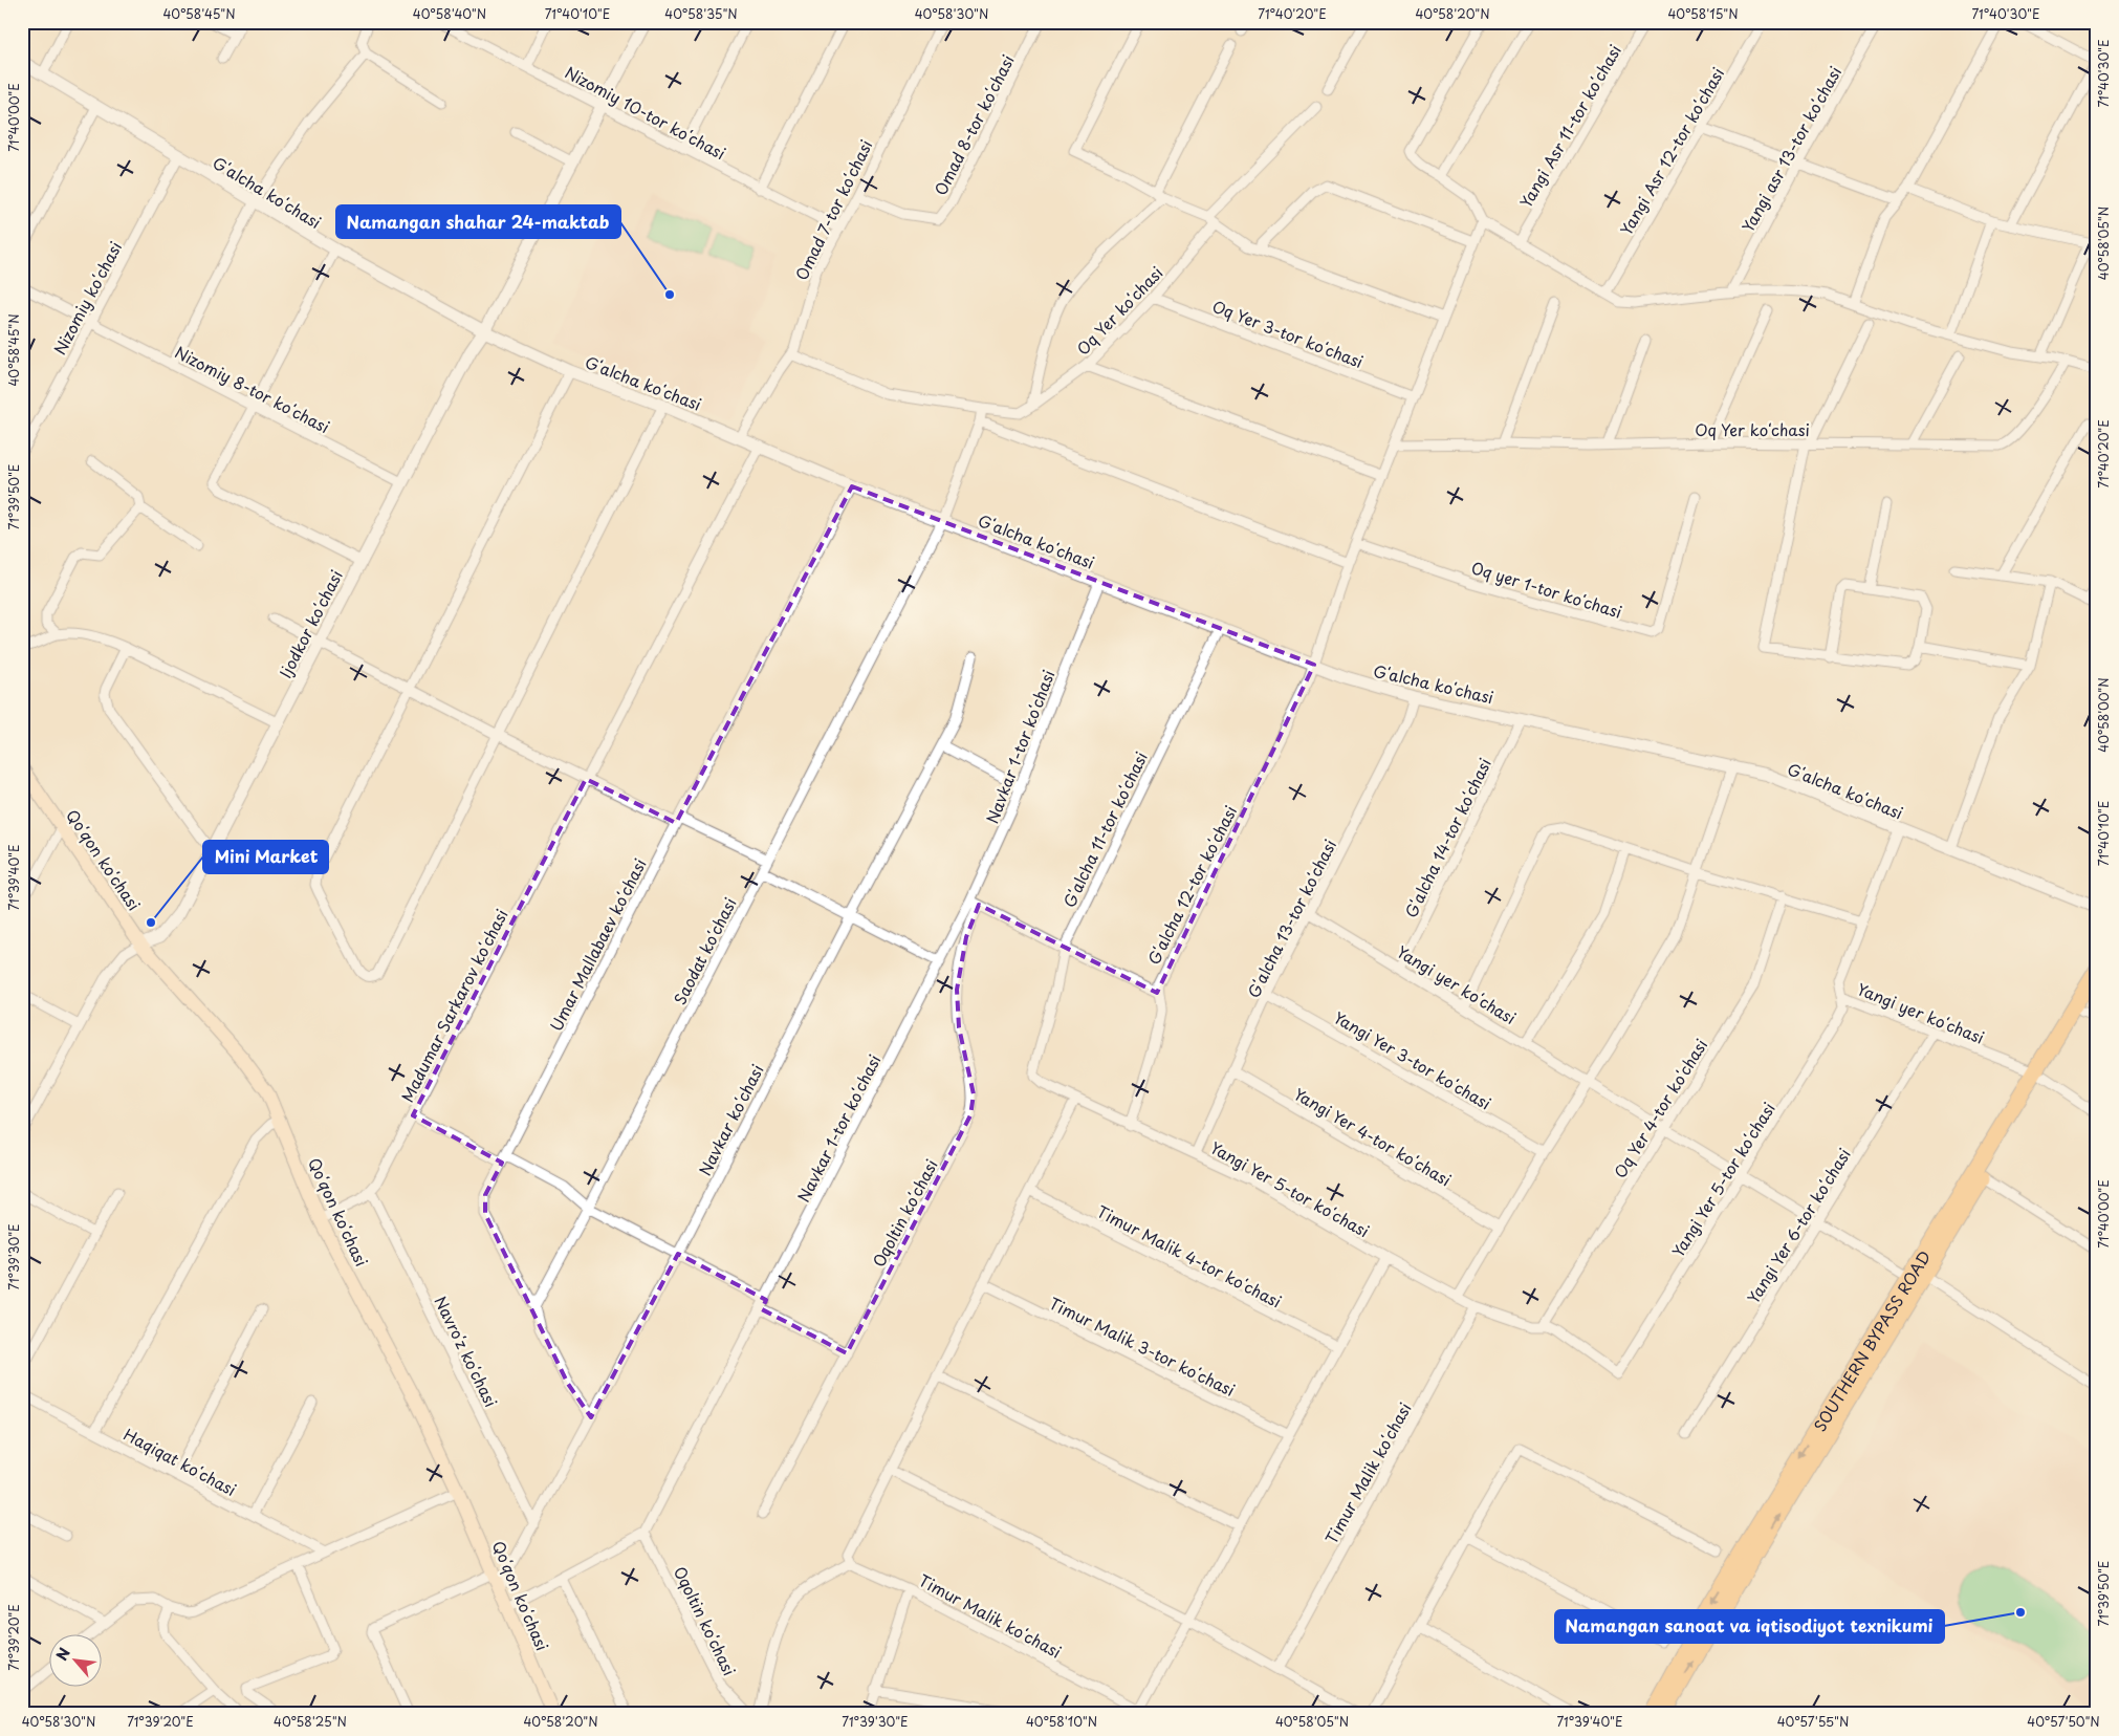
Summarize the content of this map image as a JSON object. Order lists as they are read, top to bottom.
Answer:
{
  "streets": {
    "highway": ["SOUTHERN BYPASS ROAD"],
    "main road": ["Qoʻqon koʻchasi"],
    "street": [
      "Nizomiy 10-tor koʻchasi",
      "Omad 8-tor koʻchasi",
      "Yangi Asr 11-tor koʻchasi",
      "Yangi asr 13-tor koʻchasi",
      "Yangi Asr 12-tor koʻchasi",
      "Gʻalcha koʻchasi",
      "Omad 7-tor koʻchasi",
      "Nizomiy koʻchasi",
      "Oq Yer koʻchasi",
      "Oq Yer 3-tor koʻchasi",
      "Nizomiy 8-tor koʻchasi",
      "Oq yer 1-tor koʻchasi",
      "Ijodkor koʻchasi",
      "Navkar 1-tor koʻchasi",
      "Gʻalcha 11-tor koʻchasi",
      "Gʻalcha 14-tor koʻchasi",
      "Gʻalcha 12-tor koʻchasi",
      "Gʻalcha 13-tor koʻchasi",
      "Umar Mallabaev koʻchasi",
      "Saodat koʻchasi",
      "Yangi yer koʻchasi",
      "Madumar Sarkarov koʻchasi",
      "Yangi Yer 3-tor koʻchasi",
      "Oq Yer 4-tor koʻchasi",
      "Navkar koʻchasi",
      "Yangi Yer 4-tor koʻchasi",
      "Yangi Yer 5-tor koʻchasi",
      "Oqoltin koʻchasi",
      "Yangi Yer 6-tor koʻchasi",
      "Timur Malik 4-tor koʻchasi",
      "Timur Malik 3-tor koʻchasi",
      "Navroʻz koʻchasi",
      "Haqiqat koʻchasi",
      "Timur Malik koʻchasi"
    ]
  },
  "crossings": [
    ["Nizomiy 10-tor koʻchasi", "Omad 7-tor koʻchasi"],
    ["Nizomiy 10-tor koʻchasi", "Ijodkor koʻchasi"],
    ["Omad 8-tor koʻchasi", "Omad 7-tor koʻchasi"],
    ["Gʻalcha koʻchasi", "Omad 7-tor koʻchasi"],
    ["Gʻalcha koʻchasi", "Nizomiy koʻchasi"],
    ["Gʻalcha koʻchasi", "Ijodkor koʻchasi"],
    ["Gʻalcha koʻchasi", "Navkar 1-tor koʻchasi"],
    ["Gʻalcha koʻchasi", "Gʻalcha 11-tor koʻchasi"],
    ["Gʻalcha koʻchasi", "Gʻalcha 14-tor koʻchasi"],
    ["Gʻalcha koʻchasi", "Gʻalcha 12-tor koʻchasi"],
    ["Gʻalcha koʻchasi", "Gʻalcha 13-tor koʻchasi"],
    ["Gʻalcha koʻchasi", "Umar Mallabaev koʻchasi"],
    ["Gʻalcha koʻchasi", "Saodat koʻchasi"],
    ["Gʻalcha koʻchasi", "Yangi yer koʻchasi"],
    ["Gʻalcha koʻchasi", "Madumar Sarkarov koʻchasi"],
    ["Nizomiy koʻchasi", "Nizomiy 8-tor koʻchasi"],
    ["Oq Yer koʻchasi", "Oq Yer 3-tor koʻchasi"],
    ["Nizomiy 8-tor koʻchasi", "Ijodkor koʻchasi"],
    ["Ijodkor koʻchasi", "Qoʻqon koʻchasi"],
    ["Navkar 1-tor koʻchasi", "Oqoltin koʻchasi"],
    ["Gʻalcha 11-tor koʻchasi", "Yangi Yer 5-tor koʻchasi"],
    ["Gʻalcha 14-tor koʻchasi", "Yangi yer koʻchasi"],
    ["Qoʻqon koʻchasi", "Madumar Sarkarov koʻchasi"],
    ["Qoʻqon koʻchasi", "Navkar koʻchasi"],
    ["Gʻalcha 12-tor koʻchasi", "Yangi Yer 5-tor koʻchasi"],
    ["Gʻalcha 13-tor koʻchasi", "Yangi yer koʻchasi"],
    ["Gʻalcha 13-tor koʻchasi", "Yangi Yer 3-tor koʻchasi"],
    ["Gʻalcha 13-tor koʻchasi", "Yangi Yer 4-tor koʻchasi"],
    ["Gʻalcha 13-tor koʻchasi", "Yangi Yer 5-tor koʻchasi"],
    ["Umar Mallabaev koʻchasi", "Saodat koʻchasi"],
    ["Umar Mallabaev koʻchasi", "Navkar koʻchasi"],
    ["Yangi yer koʻchasi", "Oq Yer 4-tor koʻchasi"],
    ["Yangi yer koʻchasi", "Yangi Yer 5-tor koʻchasi"],
    ["Yangi yer koʻchasi", "Yangi Yer 6-tor koʻchasi"],
    ["Yangi yer koʻchasi", "SOUTHERN BYPASS ROAD"],
    ["Madumar Sarkarov koʻchasi", "Navroʻz koʻchasi"],
    ["Oq Yer 4-tor koʻchasi", "Yangi Yer 5-tor koʻchasi"],
    ["Navkar koʻchasi", "Navroʻz koʻchasi"],
    ["Yangi Yer 5-tor koʻchasi", "Timur Malik koʻchasi"],
    ["Timur Malik 4-tor koʻchasi", "Timur Malik koʻchasi"],
    ["Timur Malik 3-tor koʻchasi", "Timur Malik koʻchasi"]
  ],
  "places": ["Namangan shahar 24-maktab", "Mini Market", "Namangan sanoat va iqtisodiyot texnikumi"],
  "north": "top left",
  "coordinates": [
    "40°58'45\"N",
    "40°58'40\"N",
    "71°40'10\"E",
    "40°58'35\"N",
    "40°58'30\"N",
    "71°40'20\"E",
    "40°58'20\"N",
    "40°58'15\"N",
    "71°40'30\"E",
    "71°40'00\"E",
    "40°58'05\"N",
    "71°39'50\"E",
    "40°58'00\"N",
    "71°39'40\"E",
    "71°39'30\"E",
    "71°39'20\"E",
    "40°58'25\"N",
    "40°58'10\"N",
    "40°57'55\"N",
    "40°57'50\"N"
  ]
}
